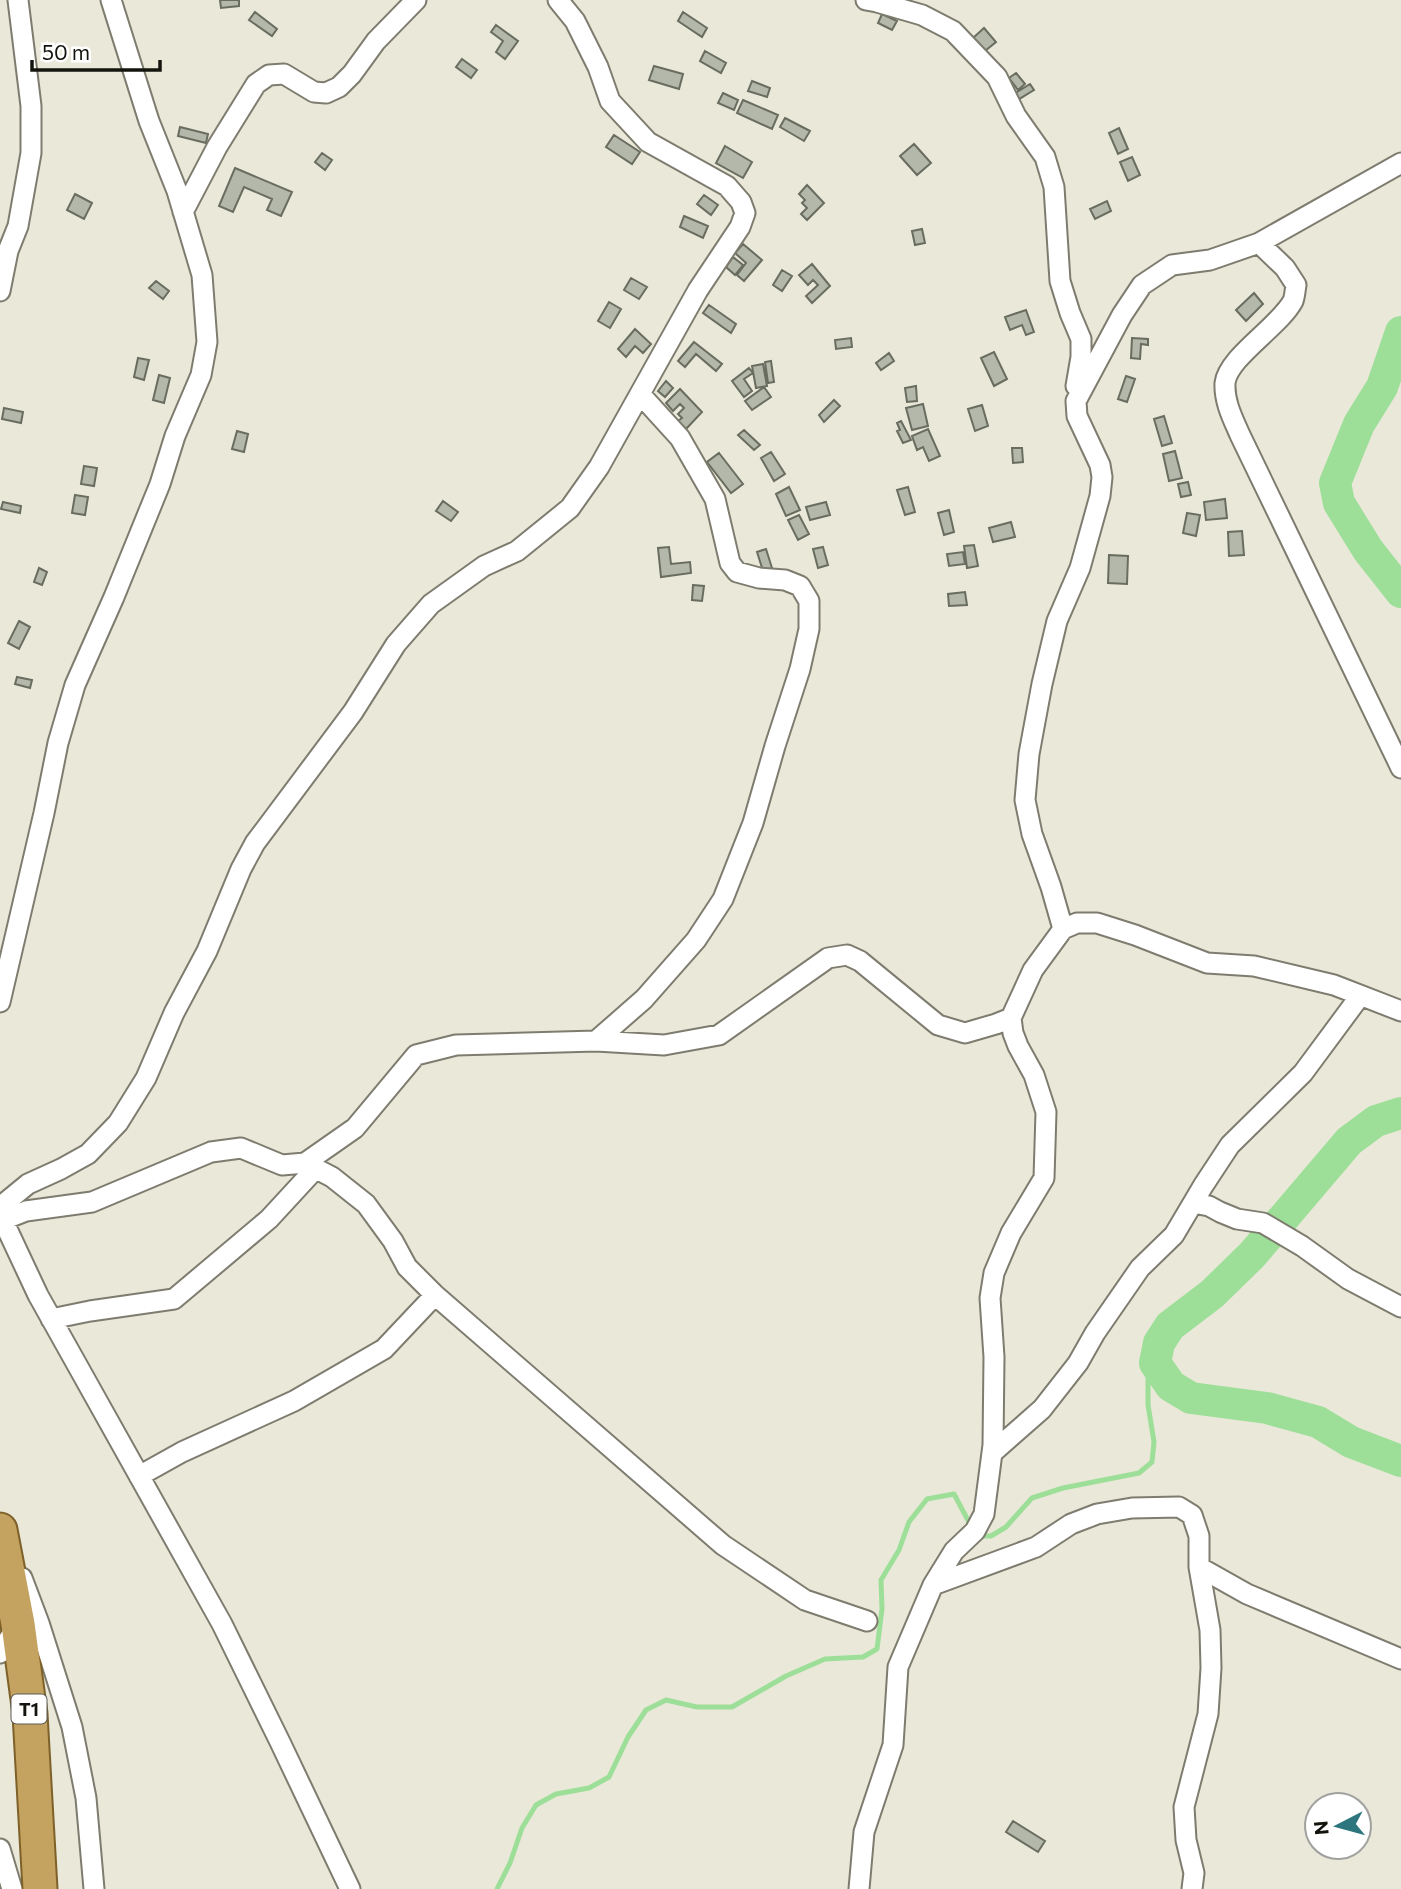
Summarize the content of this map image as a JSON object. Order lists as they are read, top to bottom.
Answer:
{
  "streets": {
    "highway": ["T1"]
  },
  "scale_bar": "50 m",
  "north": "left"
}
